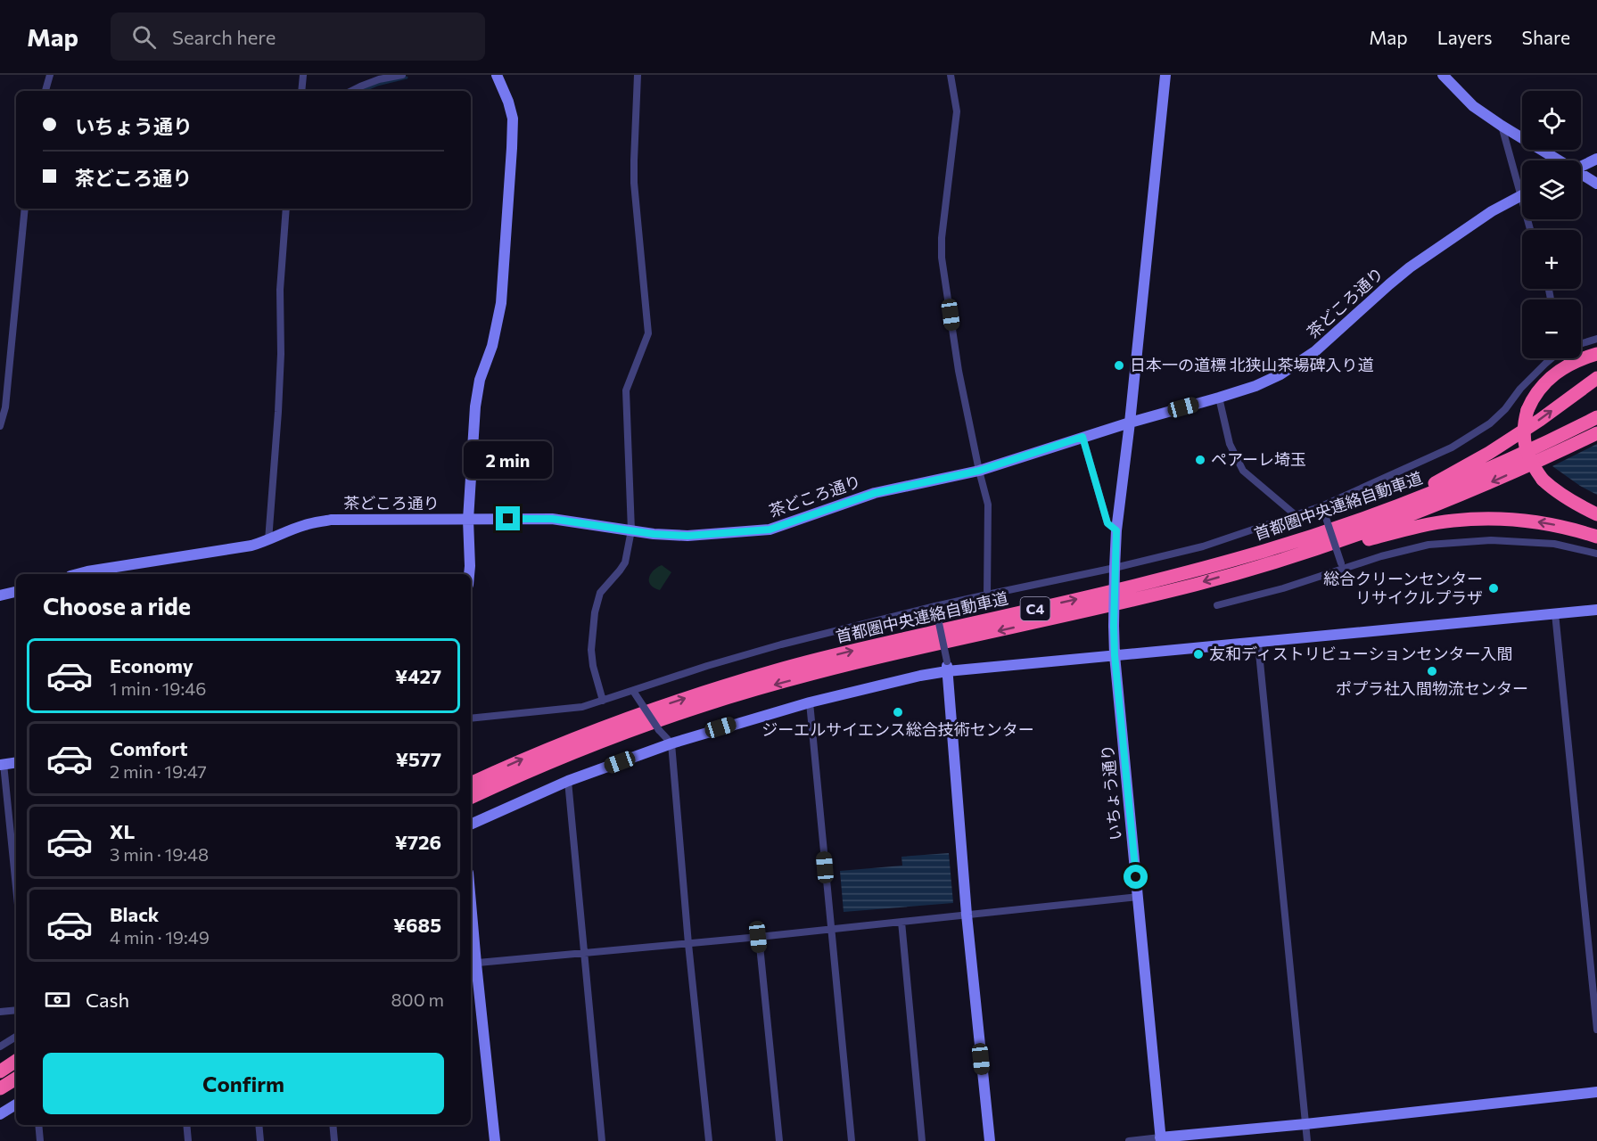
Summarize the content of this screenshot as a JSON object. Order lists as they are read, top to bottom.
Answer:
{
  "streets": {
    "highway": ["首都圏中央連絡自動車道", "C4"],
    "street": ["茶どころ通り", "いちょう通り"]
  },
  "crossings": [
    ["茶どころ通り", "いちょう通り"]
  ],
  "places": [
    "日本一の道標 北狭山茶場碑入り道",
    "ペアーレ埼玉",
    "総合クリーンセンター リサイクルプラザ",
    "友和ディストリビューションセンター入間",
    "ポプラ社入間物流センター",
    "ジーエルサイエンス総合技術センター"
  ],
  "page": {
    "header": "Map",
    "search": "Search here",
    "nav": ["Map", "Layers", "Share"],
    "map_buttons": ["+", "−"],
    "banner": ["いちょう通り", "茶どころ通り"],
    "bubble": "2 min",
    "heading": "Choose a ride",
    "list": [
      {
        "name": "Economy",
        "note": "1 min · 19:46",
        "value": "¥427"
      },
      {
        "name": "Comfort",
        "note": "2 min · 19:47",
        "value": "¥577"
      },
      {
        "name": "XL",
        "note": "3 min · 19:48",
        "value": "¥726"
      },
      {
        "name": "Black",
        "note": "4 min · 19:49",
        "value": "¥685"
      }
    ],
    "pay": ["Cash", "800 m"],
    "buttons": "Confirm"
  }
}
